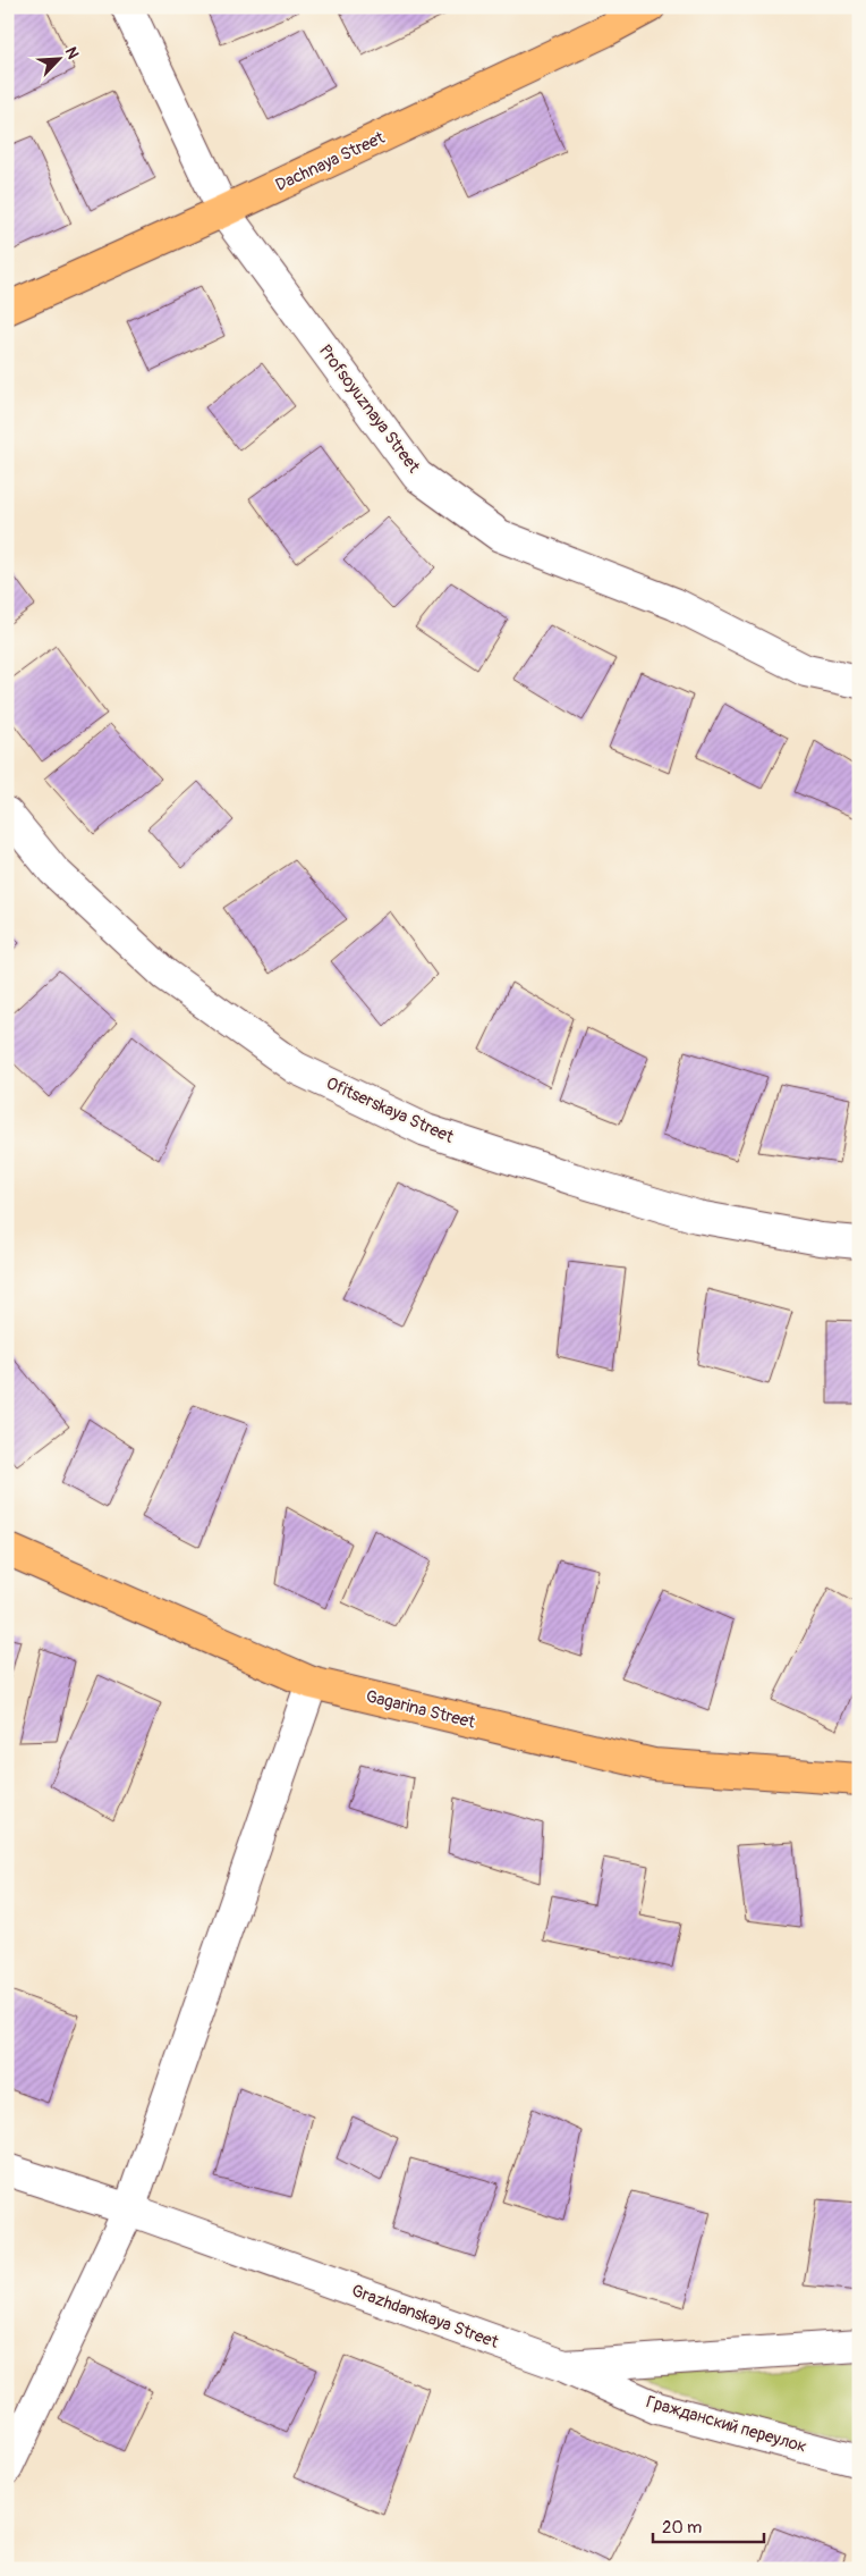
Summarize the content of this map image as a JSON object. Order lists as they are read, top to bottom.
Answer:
{
  "streets": {
    "main road": ["Dachnaya Street", "Gagarina Street"],
    "street": [
      "Profsoyuznaya Street",
      "Ofitserskaya Street",
      "Grazhdanskaya Street",
      "Гражданский переулок"
    ]
  },
  "crossings": [
    ["Dachnaya Street", "Profsoyuznaya Street"],
    ["Grazhdanskaya Street", "Гражданский переулок"]
  ],
  "scale_bar": "20 m",
  "north": "top right"
}
